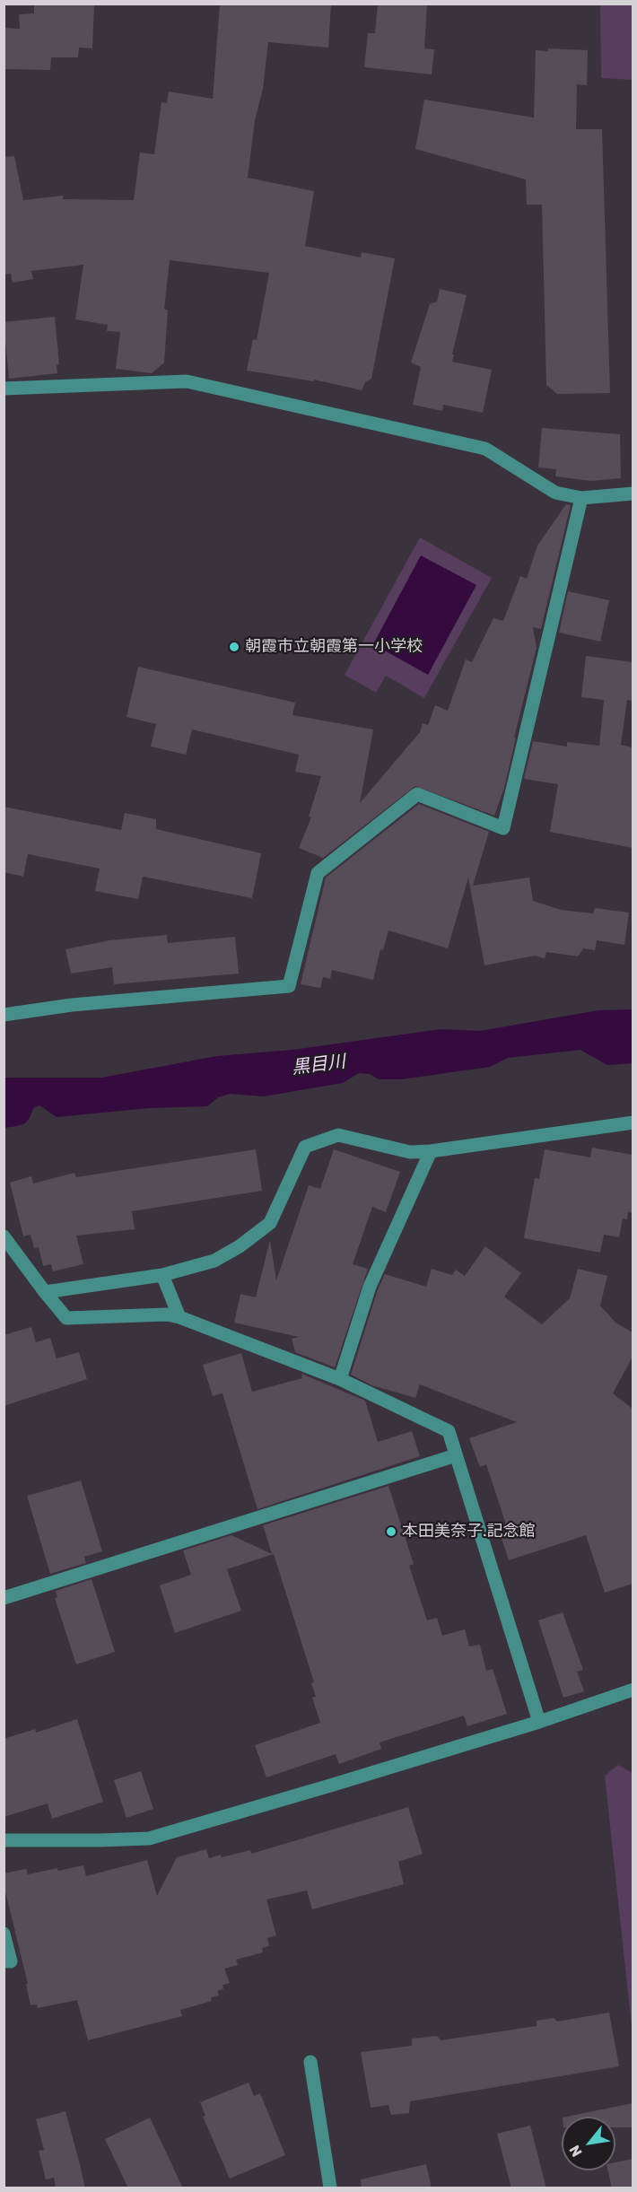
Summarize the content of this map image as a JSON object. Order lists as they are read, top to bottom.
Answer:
{
  "water": ["黒目川"],
  "places": ["朝霞市立朝霞第一小学校", "本田美奈子.記念館"],
  "north": "bottom left"
}
